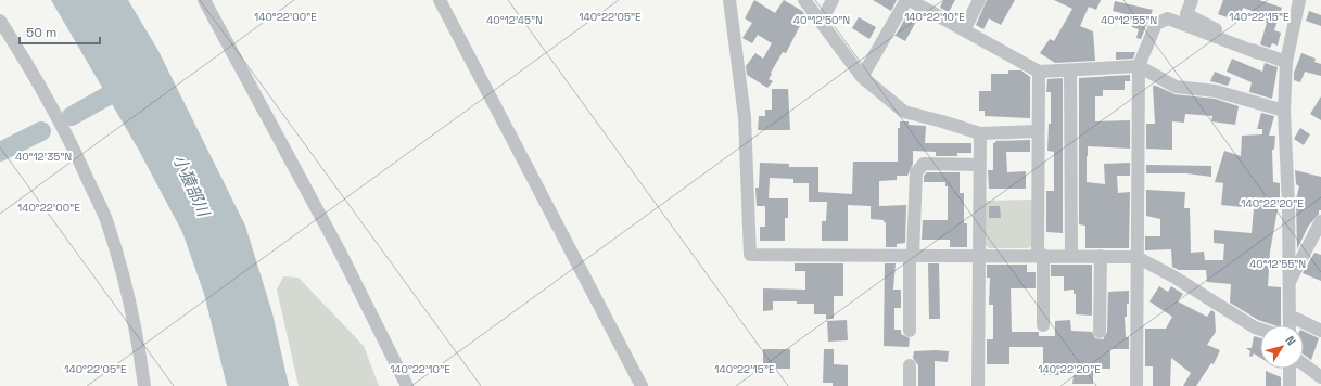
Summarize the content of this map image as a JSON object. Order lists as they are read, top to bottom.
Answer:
{
  "water": ["小猿部川"],
  "scale_bar": "50 m",
  "north": "top right",
  "coordinates": [
    "140°22'00\"E",
    "140°22'05\"E",
    "140°22'15\"E",
    "140°22'10\"E",
    "40°12'45\"N",
    "40°12'50\"N",
    "40°12'55\"N",
    "40°12'35\"N",
    "140°22'20\"E"
  ]
}
